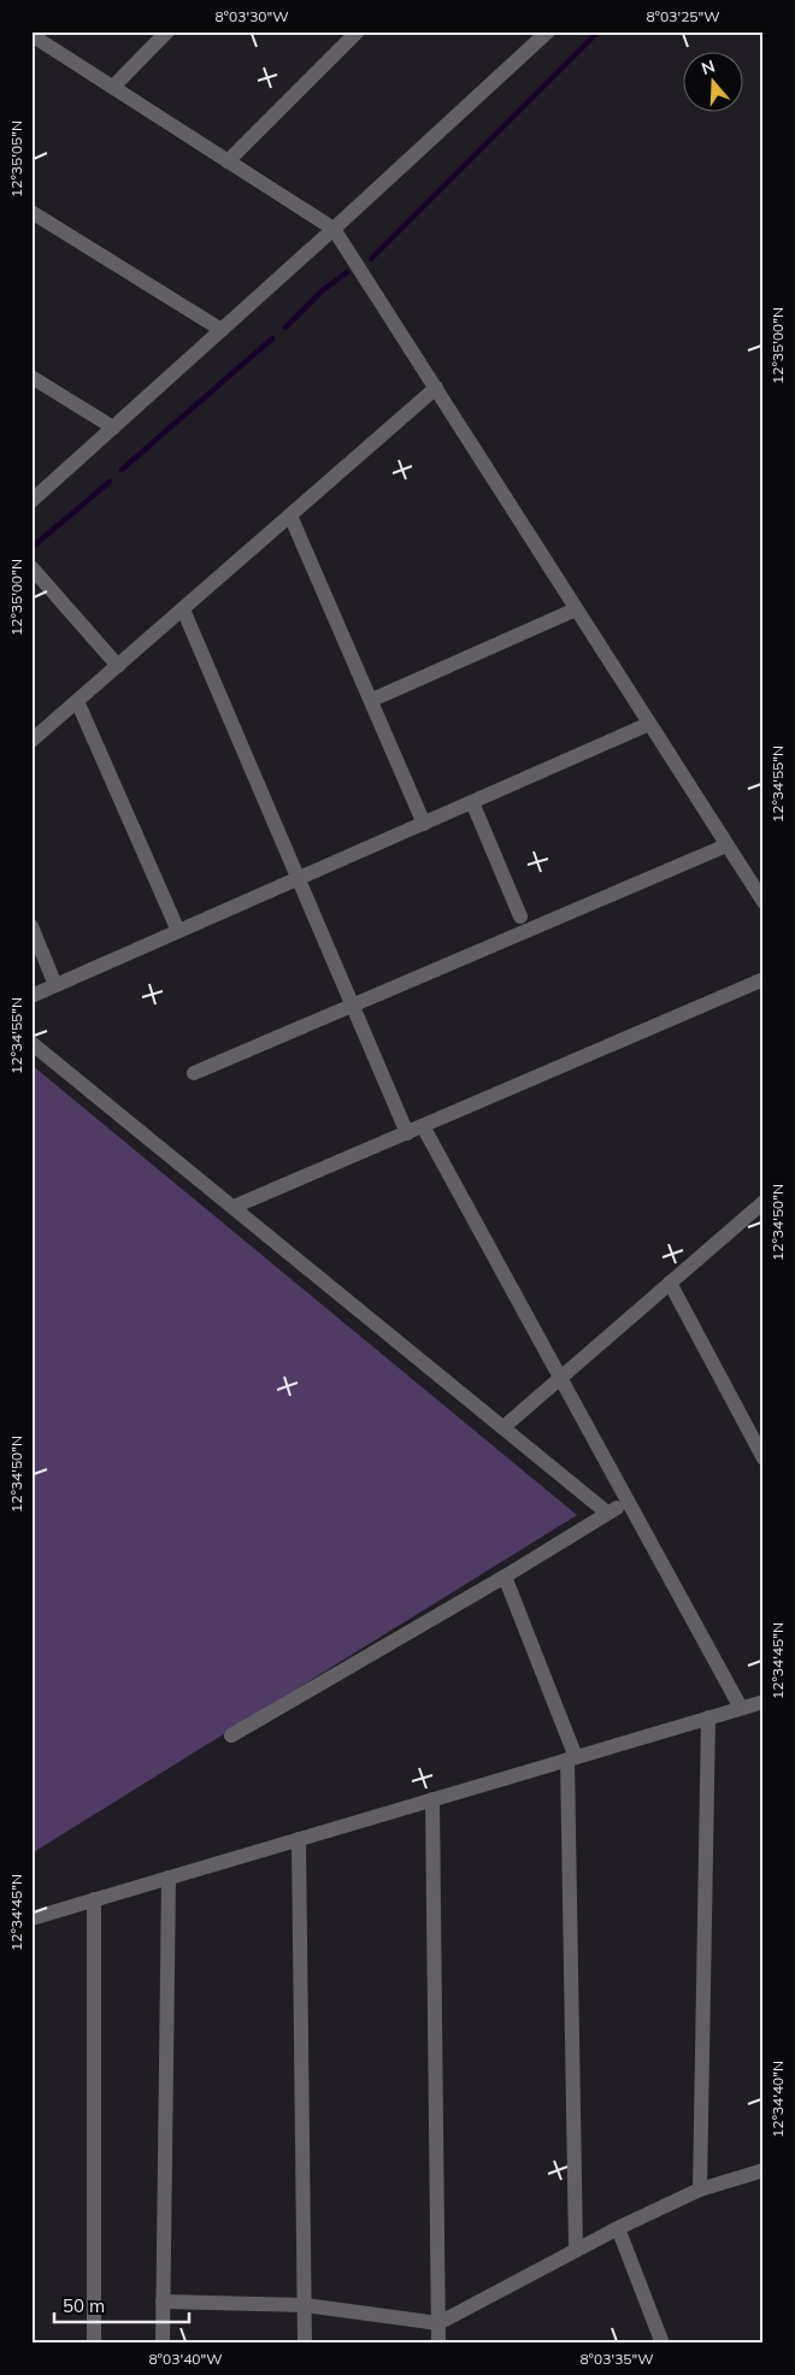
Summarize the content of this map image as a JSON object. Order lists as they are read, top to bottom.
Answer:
{
  "scale_bar": "50 m",
  "north": "top",
  "coordinates": [
    "8°03'30\"W",
    "8°03'25\"W",
    "12°35'05\"N",
    "12°35'00\"N",
    "12°34'55\"N",
    "12°34'50\"N",
    "12°34'45\"N",
    "12°34'40\"N",
    "8°03'40\"W",
    "8°03'35\"W"
  ]
}
